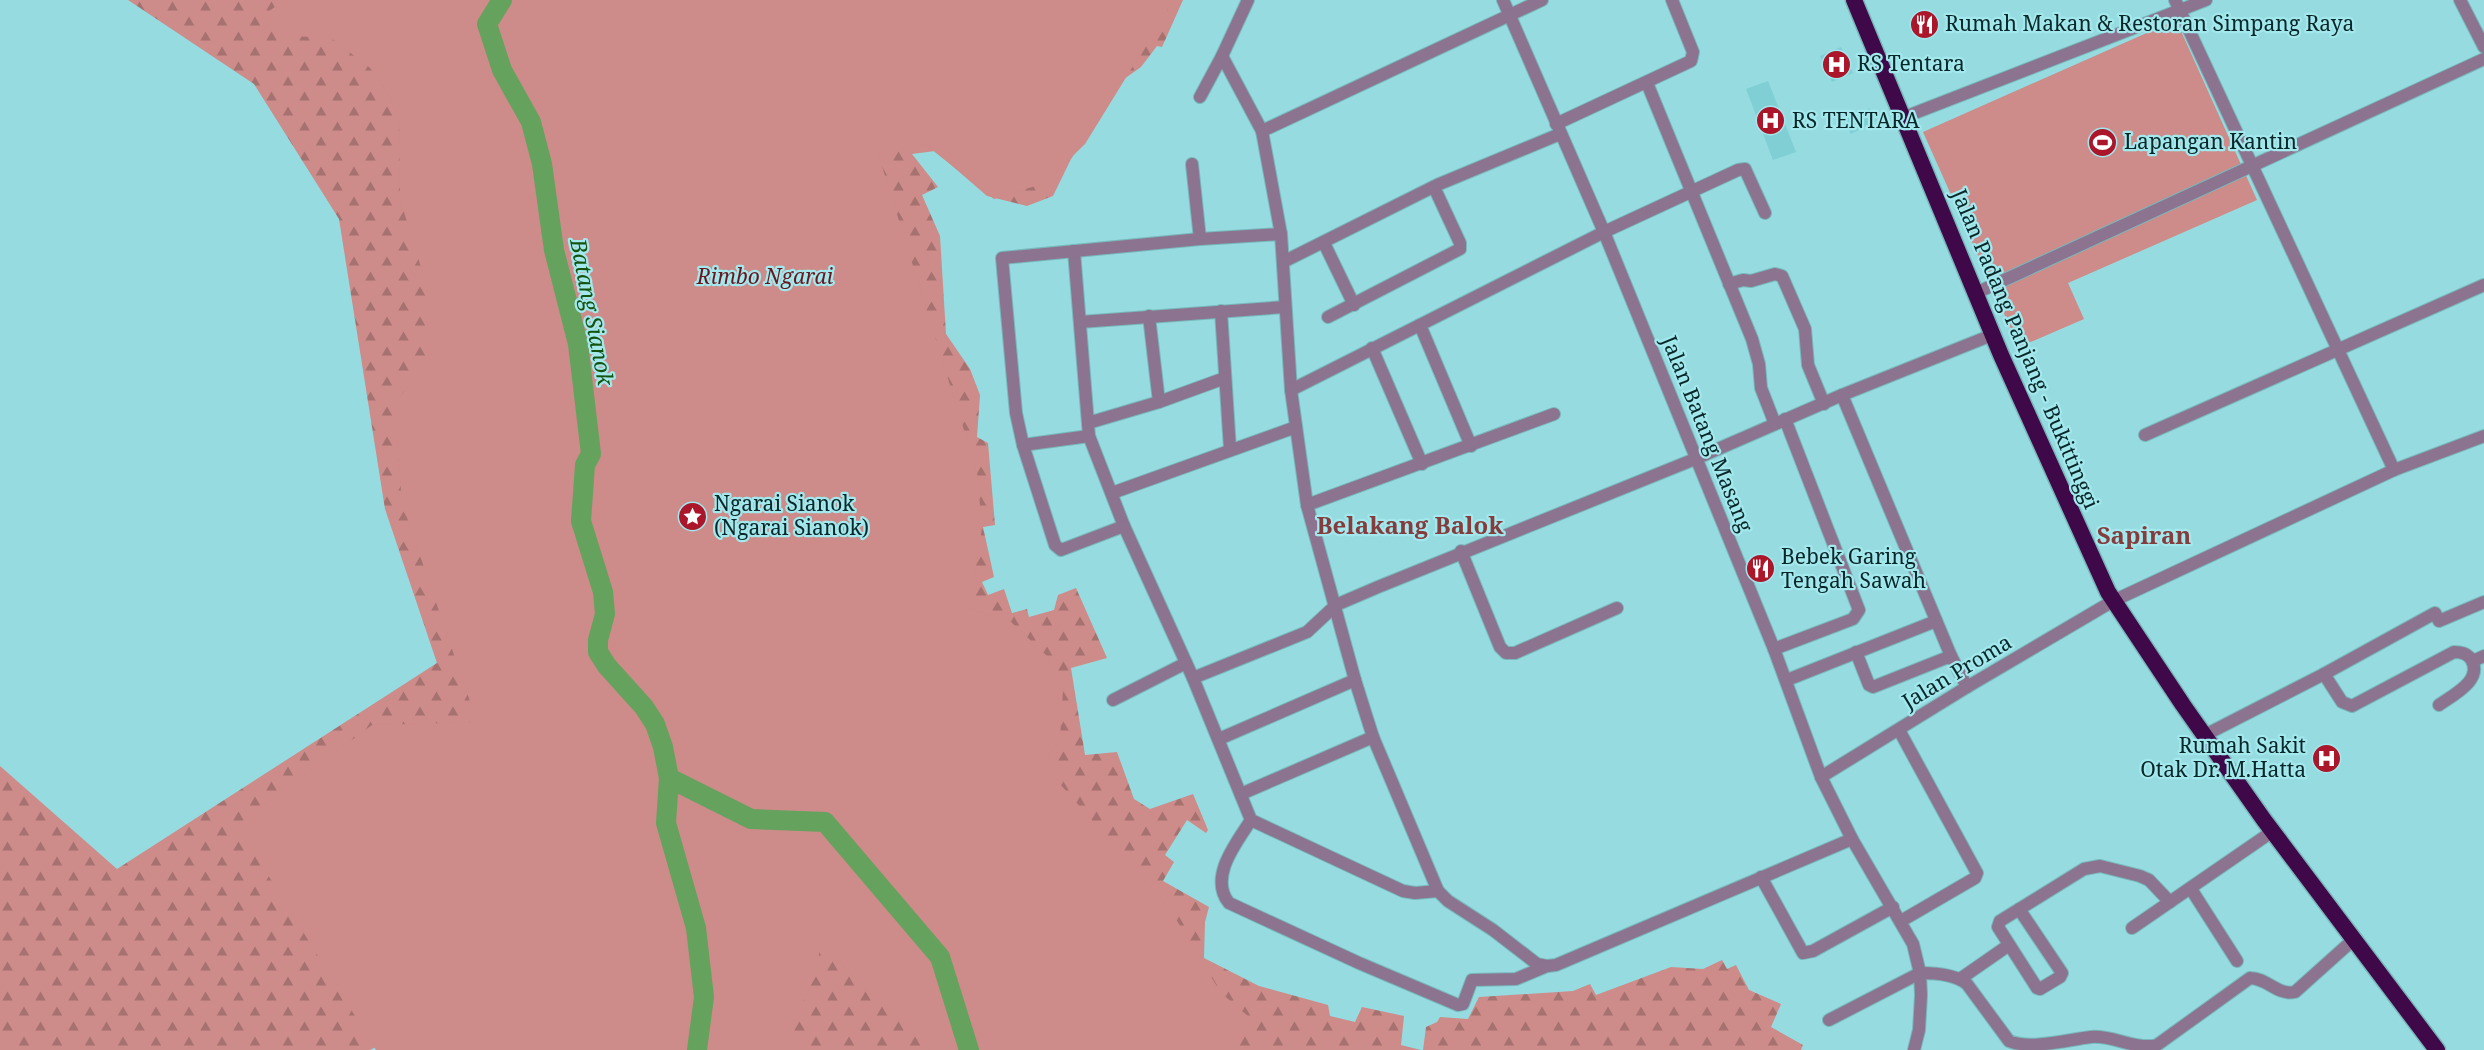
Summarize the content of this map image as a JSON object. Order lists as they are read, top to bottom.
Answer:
{
  "streets": {
    "highway": ["Jalan Padang Panjang - Bukittinggi"],
    "street": ["Jalan Batang Masang", "Jalan Proma"]
  },
  "crossings": [
    ["Jalan Padang Panjang - Bukittinggi", "Jalan Proma"],
    ["Jalan Batang Masang", "Jalan Proma"]
  ],
  "districts": ["Belakang Balok", "Sapiran"],
  "water": ["Batang Sianok"],
  "parks": ["Rimbo Ngarai"],
  "places": {
    "restaurant": ["Rumah Makan & Restoran Simpang Raya", "Bebek Garing Tengah Sawah"],
    "hospital": ["RS Tentara", "RS TENTARA", "Rumah Sakit Otak Dr. M.Hatta"],
    "sports": ["Lapangan Kantin"],
    "place": ["Ngarai Sianok (Ngarai Sianok)"]
  }
}
